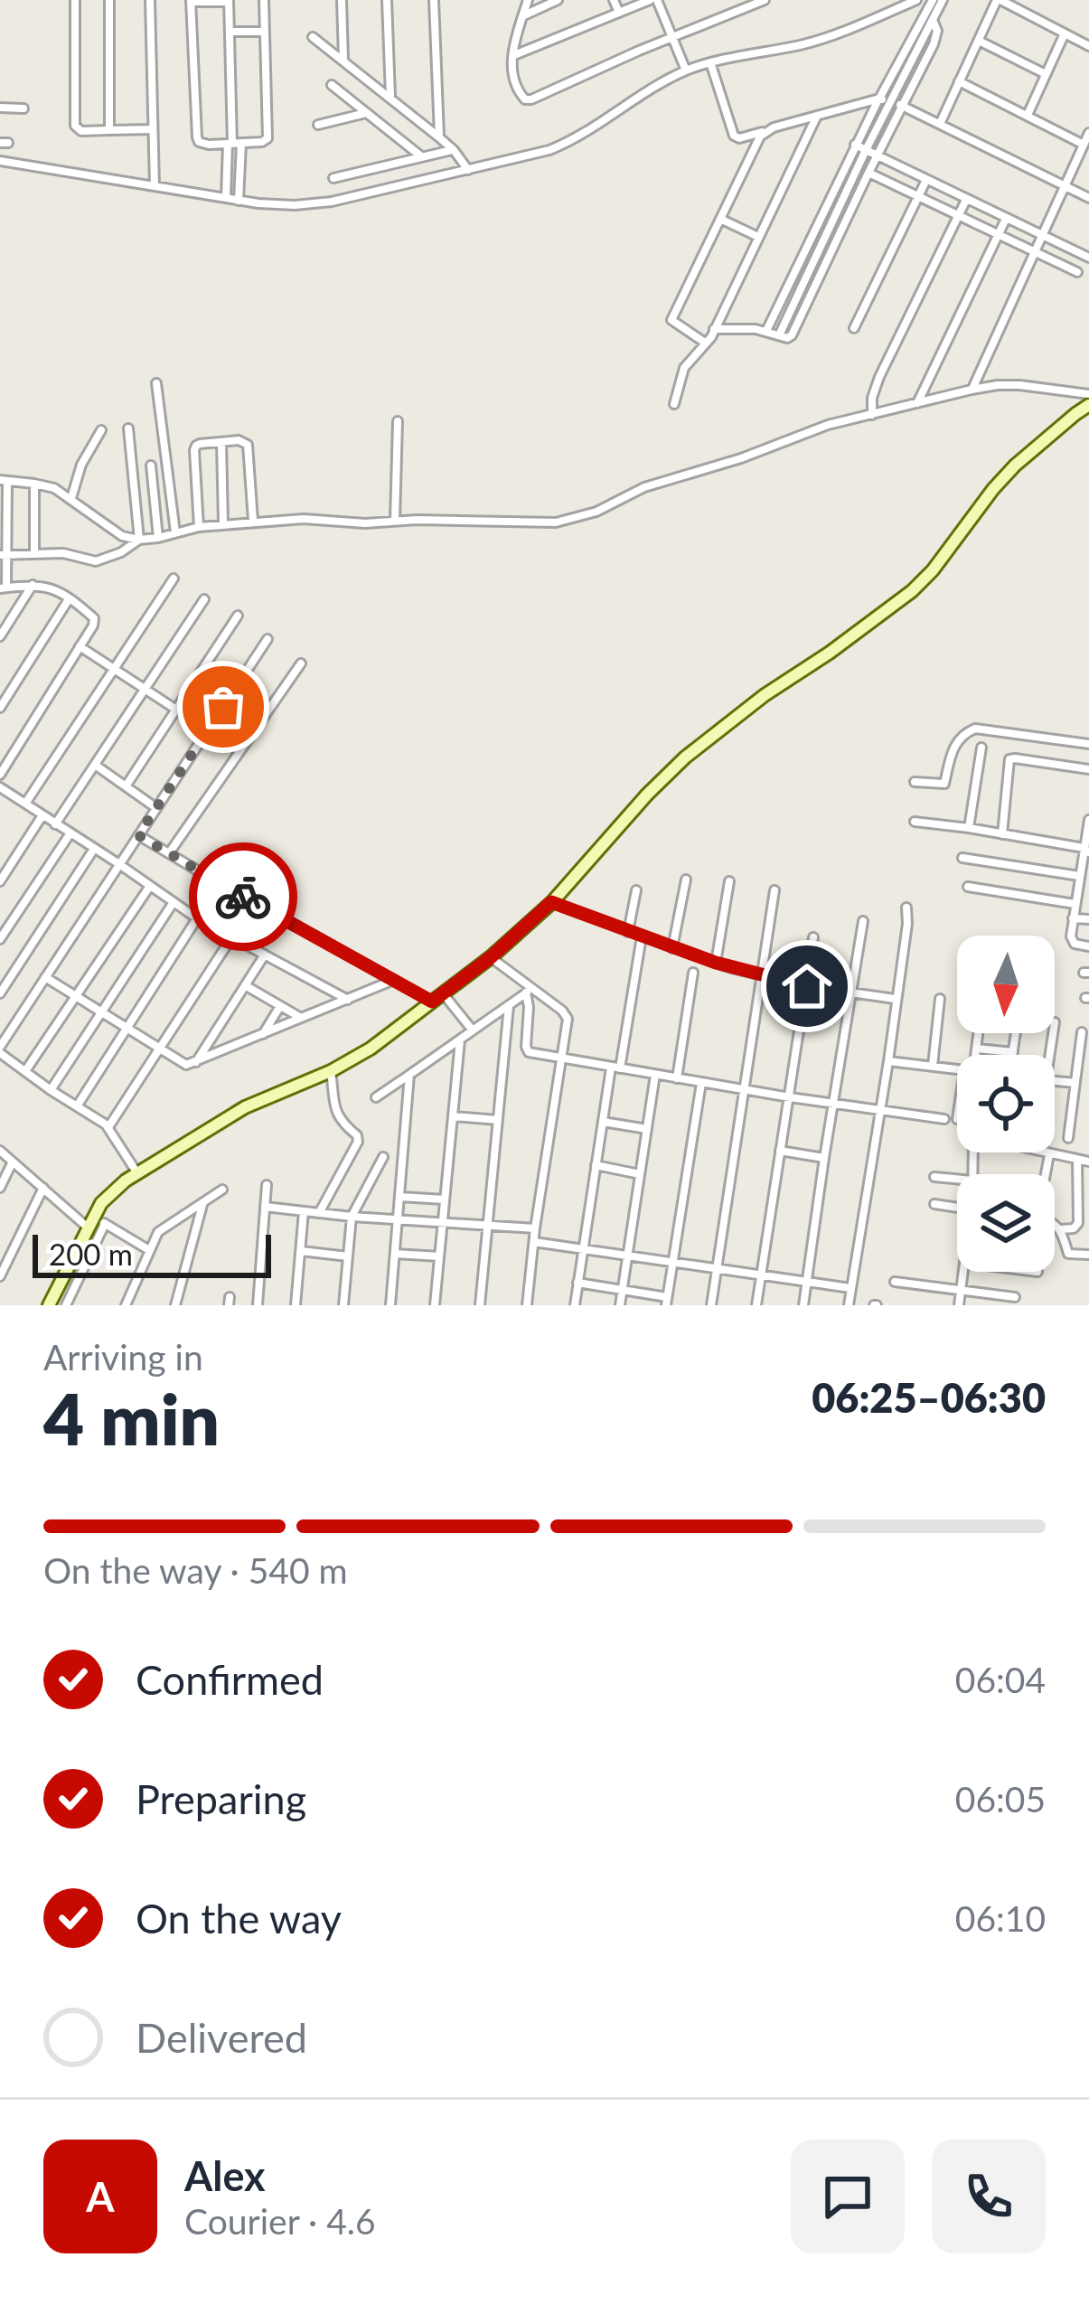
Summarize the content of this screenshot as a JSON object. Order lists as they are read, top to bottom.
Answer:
{
  "scale_bar": "200 m",
  "north": "bottom",
  "page": {
    "scale": "200 m",
    "heading": ["4 min", "Arriving in", "06:25–06:30"],
    "panel": ["Alex", "Courier · 4.6"],
    "bar": "On the way · 540 m",
    "list": [
      ["Confirmed", "06:04"],
      ["Preparing", "06:05"],
      ["On the way", "06:10"],
      "Delivered"
    ],
    "round": "A"
  }
}
